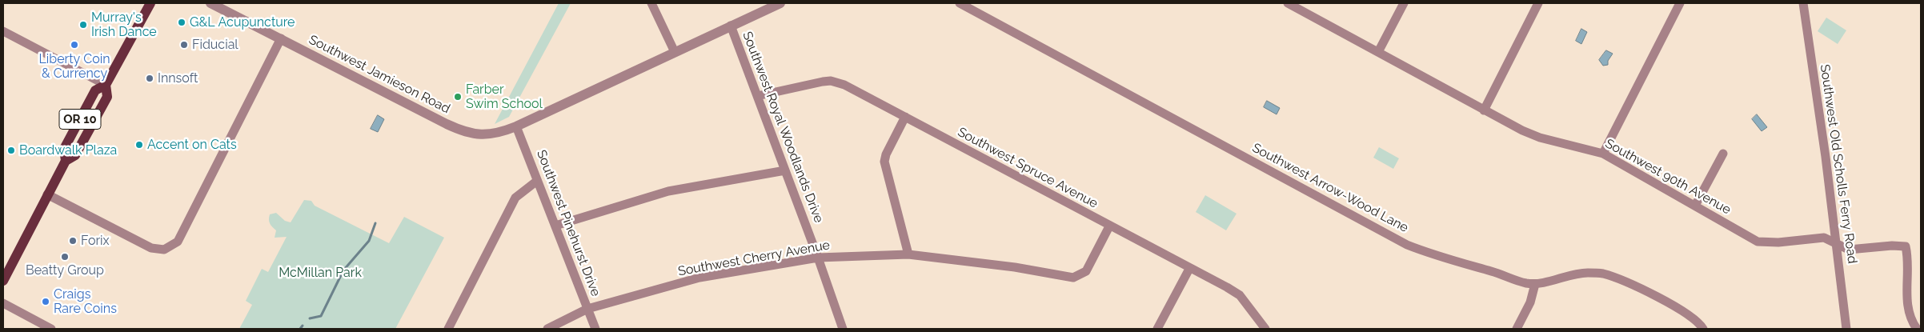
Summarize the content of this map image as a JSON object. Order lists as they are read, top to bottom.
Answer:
{
  "streets": {
    "main road": ["OR 10"],
    "street": [
      "Southwest Jamieson Road",
      "Southwest Royal Woodlands Drive",
      "Southwest Old Scholls Ferry Road",
      "Southwest Spruce Avenue",
      "Southwest 90th Avenue",
      "Southwest Arrow-Wood Lane",
      "Southwest Pinehurst Drive",
      "Southwest Cherry Avenue"
    ]
  },
  "crossings": [
    ["Southwest Jamieson Road", "Southwest Royal Woodlands Drive"],
    ["Southwest Jamieson Road", "Southwest Pinehurst Drive"],
    ["Southwest Royal Woodlands Drive", "Southwest Spruce Avenue"],
    ["Southwest Royal Woodlands Drive", "Southwest Cherry Avenue"],
    ["Southwest Old Scholls Ferry Road", "Southwest 90th Avenue"],
    ["Southwest Spruce Avenue", "Southwest Cherry Avenue"],
    ["Southwest Pinehurst Drive", "Southwest Cherry Avenue"]
  ],
  "parks": ["McMillan Park"],
  "places": [
    "G&L Acupuncture",
    "Murray's Irish Dance",
    "Liberty Coin & Currency",
    "Fiducial",
    "Innsoft",
    "Farber Swim School",
    "Accent on Cats",
    "Boardwalk Plaza",
    "Forix",
    "Beatty Group",
    "Craigs Rare Coins"
  ]
}
